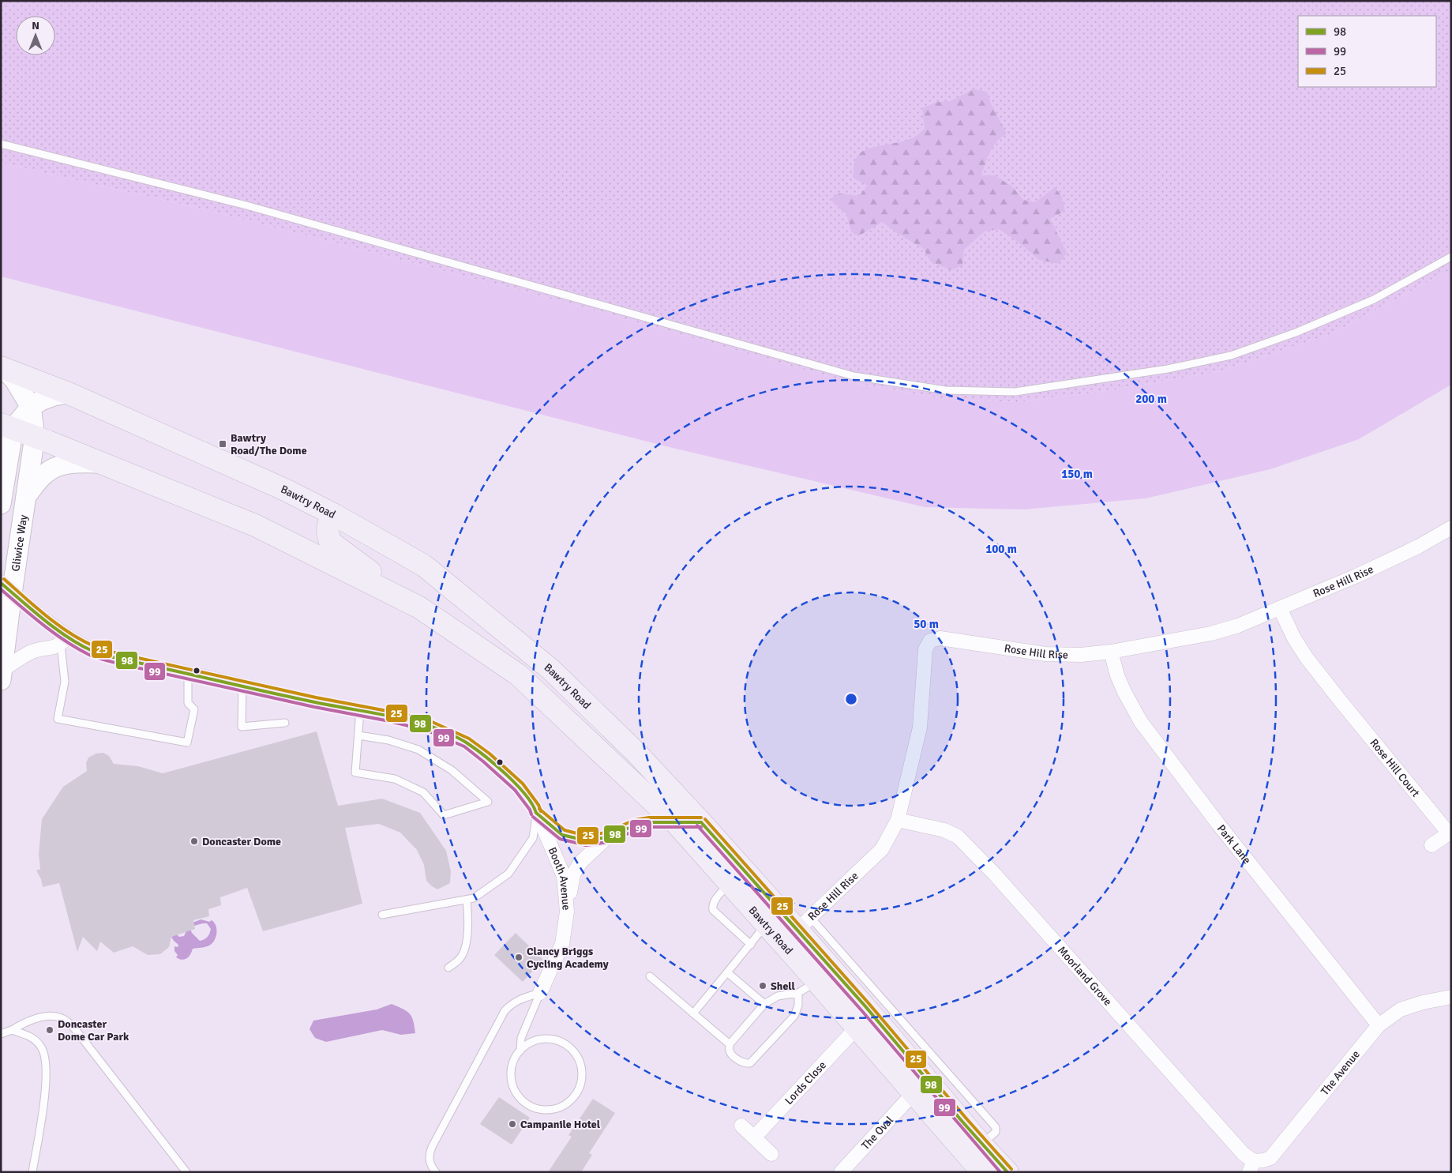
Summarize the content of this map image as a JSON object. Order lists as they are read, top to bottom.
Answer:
{
  "streets": {
    "highway": ["Bawtry Road"],
    "street": [
      "Gliwice Way",
      "Rose Hill Rise",
      "Rose Hill Court",
      "Park Lane",
      "Booth Avenue",
      "Moorland Grove",
      "The Avenue",
      "Lords Close",
      "The Oval"
    ]
  },
  "crossings": [
    ["Bawtry Road", "Gliwice Way"],
    ["Bawtry Road", "Rose Hill Rise"],
    ["Bawtry Road", "Lords Close"],
    ["Bawtry Road", "The Oval"],
    ["Gliwice Way", "Booth Avenue"],
    ["Rose Hill Rise", "Rose Hill Court"],
    ["Rose Hill Rise", "Park Lane"],
    ["Rose Hill Rise", "Moorland Grove"],
    ["Park Lane", "The Avenue"],
    ["Moorland Grove", "The Avenue"]
  ],
  "places": {
    "transit": ["Bawtry Road/The Dome"],
    "other": [
      "Doncaster Dome",
      "Clancy Briggs Cycling Academy",
      "Shell",
      "Doncaster Dome Car Park",
      "Campanile Hotel"
    ]
  },
  "lines": ["transit line 25", "transit line 98", "transit line 99"],
  "legend": ["98", "99", "25"],
  "north": "top",
  "rings": [
    "200 m",
    "150 m",
    "100 m",
    "50 m"
  ]
}
